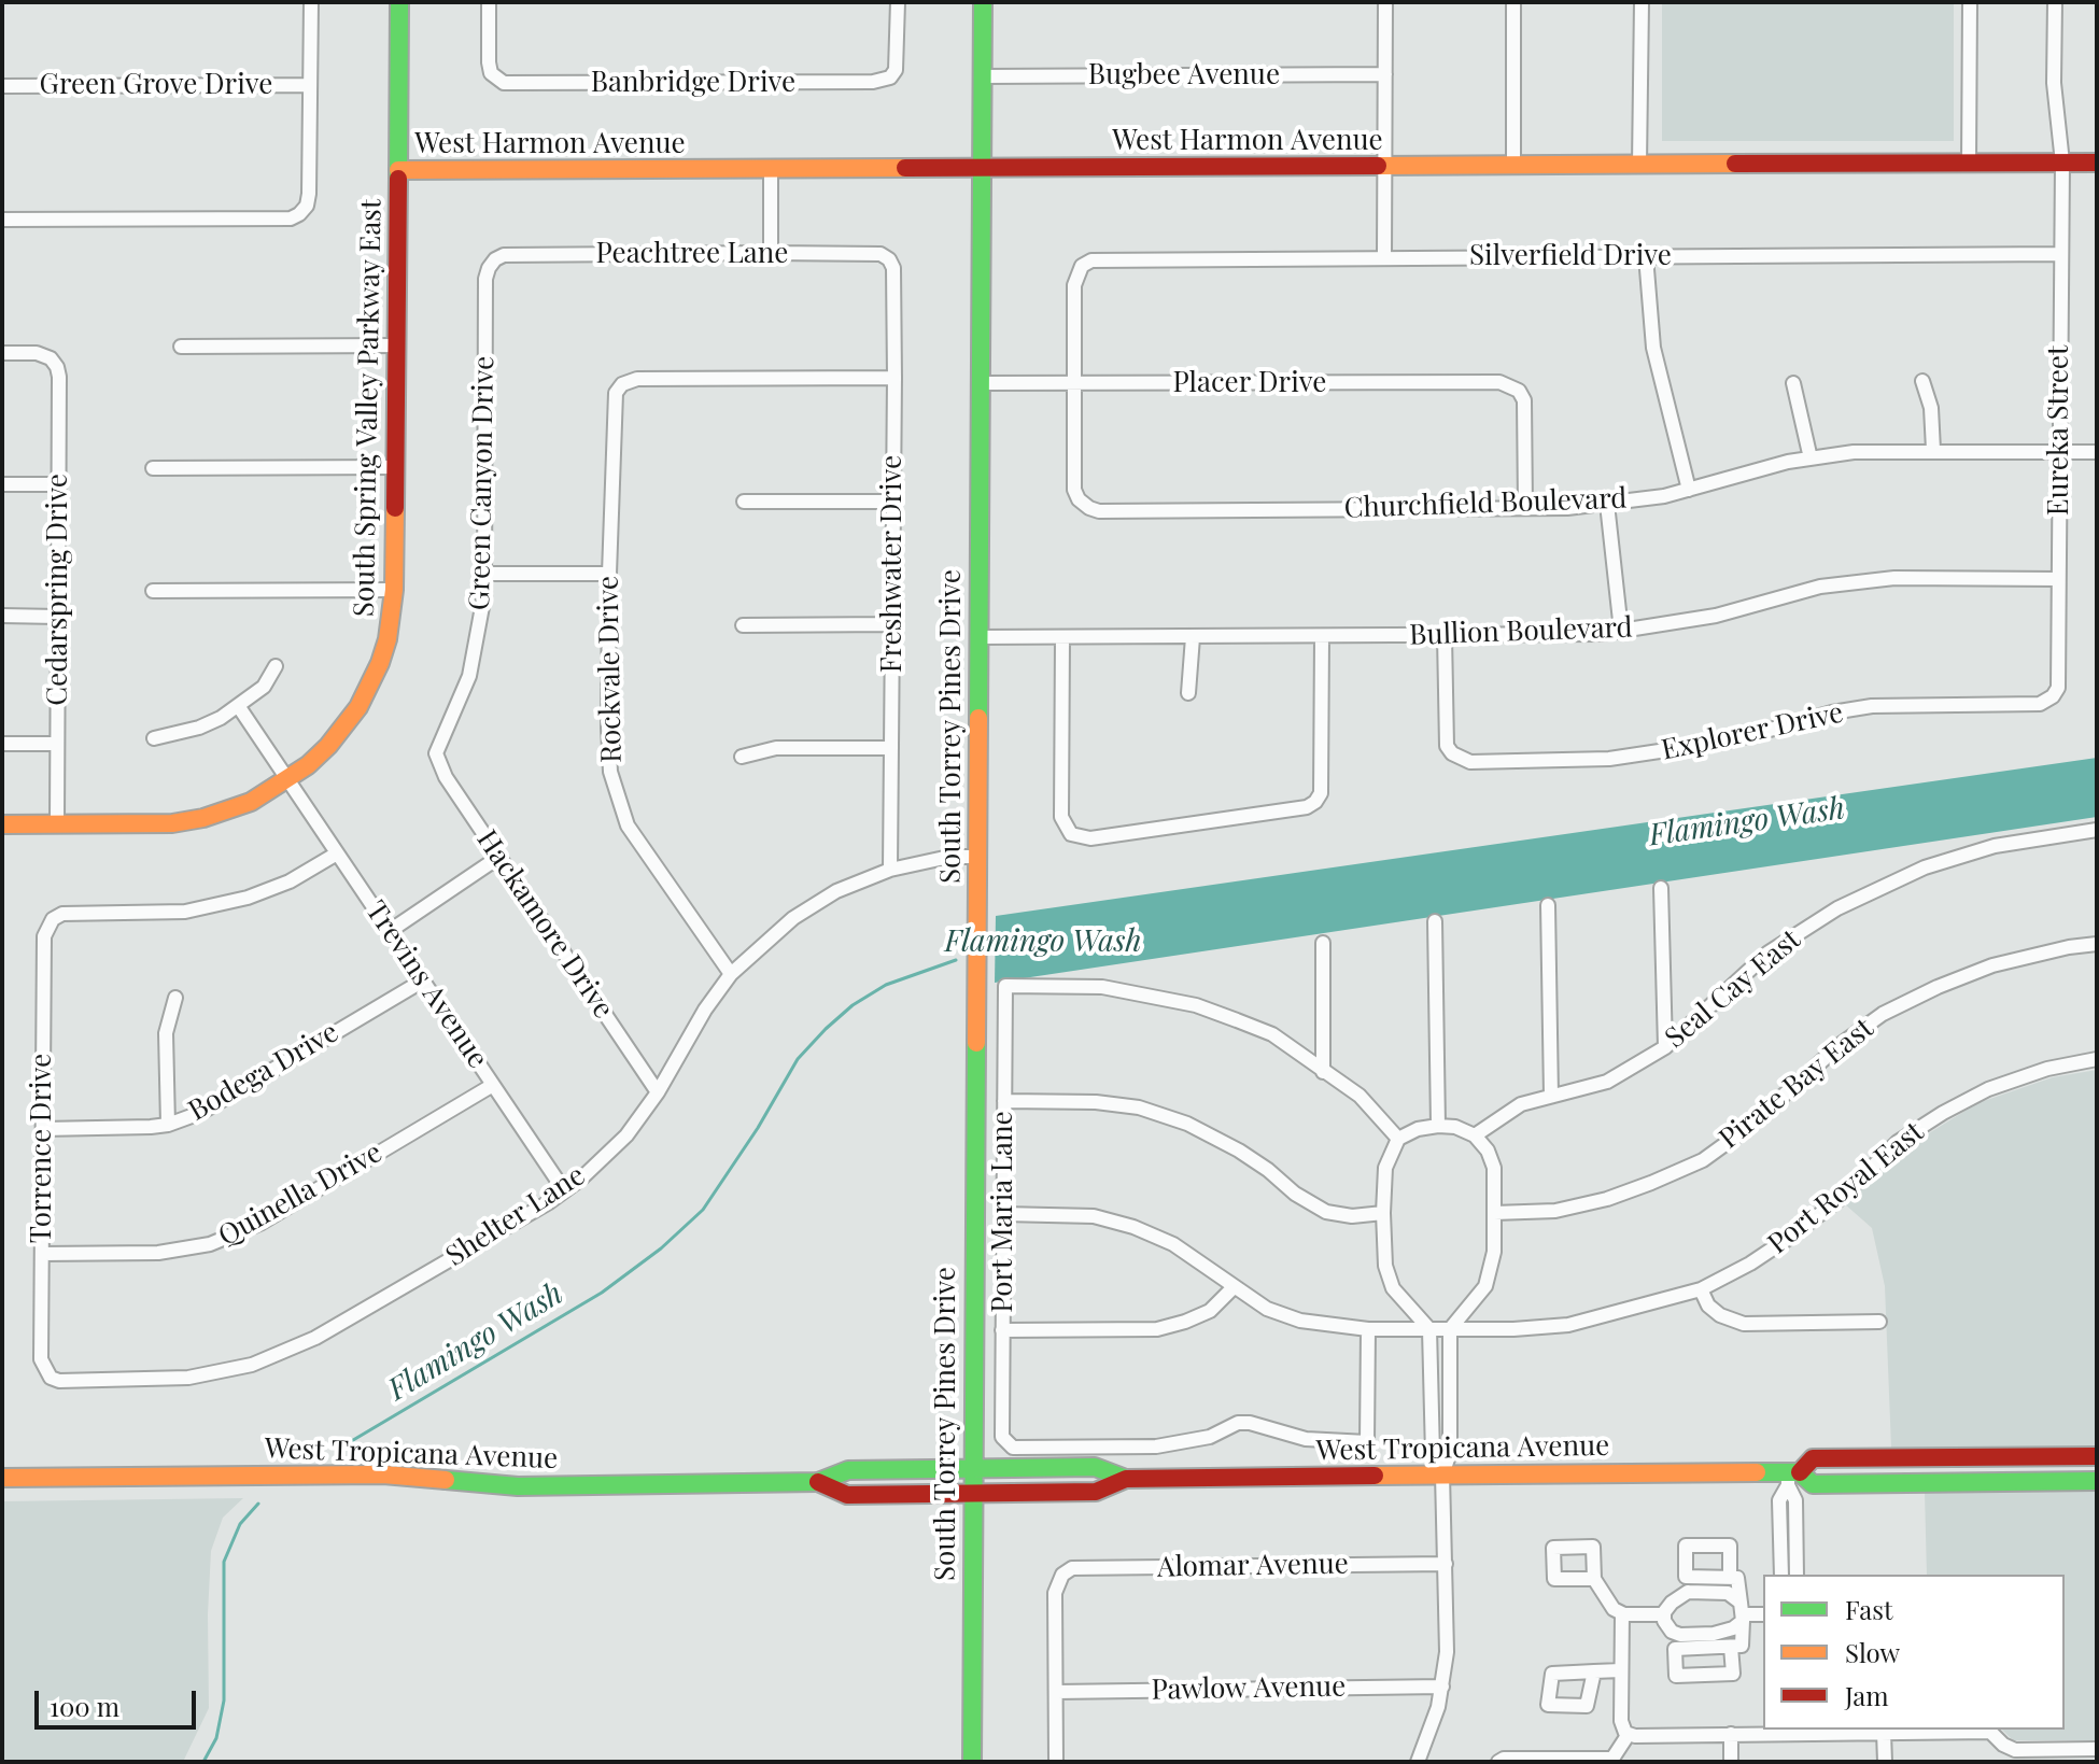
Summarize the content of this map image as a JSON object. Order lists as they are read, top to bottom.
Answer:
{
  "streets": {
    "main road": [
      "West Harmon Avenue",
      "South Spring Valley Parkway East",
      "South Torrey Pines Drive",
      "West Tropicana Avenue"
    ],
    "street": [
      "Bugbee Avenue",
      "Banbridge Drive",
      "Green Grove Drive",
      "Peachtree Lane",
      "Silverfield Drive",
      "Placer Drive",
      "Eureka Street",
      "Green Canyon Drive",
      "Churchfield Boulevard",
      "Freshwater Drive",
      "Cedarspring Drive",
      "Bullion Boulevard",
      "Rockvale Drive",
      "Explorer Drive",
      "Hackamore Drive",
      "Trevins Avenue",
      "Seal Cay East",
      "Bodega Drive",
      "Pirate Bay East",
      "Torrence Drive",
      "Port Royal East",
      "Quinella Drive",
      "Port Maria Lane",
      "Shelter Lane",
      "Alomar Avenue",
      "Pawlow Avenue"
    ]
  },
  "crossings": [
    ["Bugbee Avenue", "South Torrey Pines Drive"],
    ["West Harmon Avenue", "South Spring Valley Parkway East"],
    ["West Harmon Avenue", "Eureka Street"],
    ["West Harmon Avenue", "South Torrey Pines Drive"],
    ["Peachtree Lane", "Green Canyon Drive"],
    ["Peachtree Lane", "Freshwater Drive"],
    ["Silverfield Drive", "Placer Drive"],
    ["Silverfield Drive", "Eureka Street"],
    ["Silverfield Drive", "Churchfield Boulevard"],
    ["Placer Drive", "Churchfield Boulevard"],
    ["Placer Drive", "South Torrey Pines Drive"],
    ["South Spring Valley Parkway East", "Cedarspring Drive"],
    ["South Spring Valley Parkway East", "Trevins Avenue"],
    ["Eureka Street", "Churchfield Boulevard"],
    ["Eureka Street", "Bullion Boulevard"],
    ["Eureka Street", "Explorer Drive"],
    ["Green Canyon Drive", "Hackamore Drive"],
    ["Freshwater Drive", "Rockvale Drive"],
    ["Freshwater Drive", "Shelter Lane"],
    ["Bullion Boulevard", "South Torrey Pines Drive"],
    ["Bullion Boulevard", "Explorer Drive"],
    ["Rockvale Drive", "Shelter Lane"],
    ["South Torrey Pines Drive", "Shelter Lane"],
    ["South Torrey Pines Drive", "West Tropicana Avenue"],
    ["Hackamore Drive", "Shelter Lane"],
    ["Trevins Avenue", "Bodega Drive"],
    ["Trevins Avenue", "Torrence Drive"],
    ["Trevins Avenue", "Quinella Drive"],
    ["Trevins Avenue", "Shelter Lane"],
    ["Bodega Drive", "Torrence Drive"],
    ["Torrence Drive", "Quinella Drive"],
    ["Torrence Drive", "Shelter Lane"],
    ["Port Royal East", "Port Maria Lane"],
    ["Alomar Avenue", "Pawlow Avenue"]
  ],
  "water": ["Flamingo Wash"],
  "legend": ["Fast", "Slow", "Jam"],
  "scale_bar": "100 m"
}
